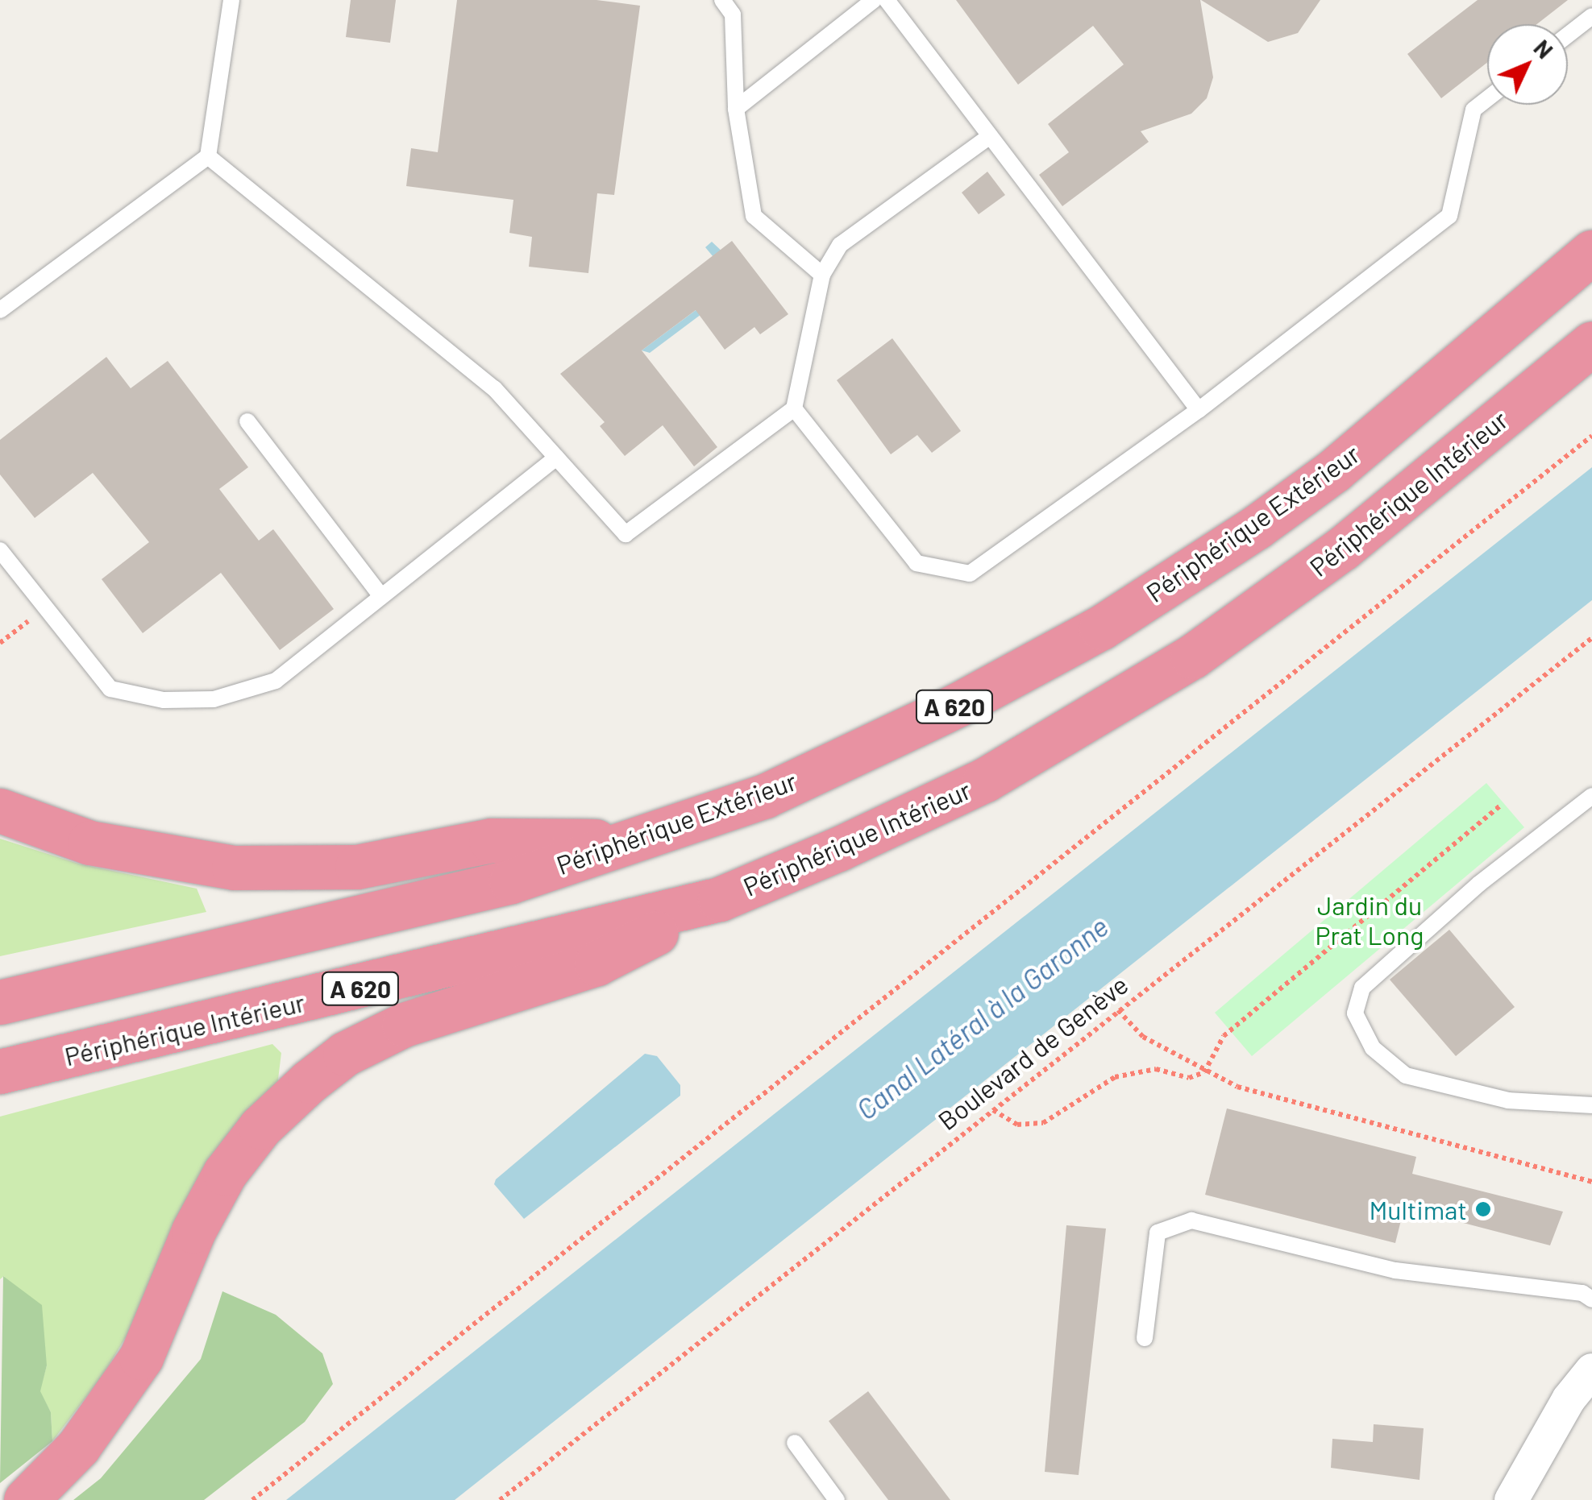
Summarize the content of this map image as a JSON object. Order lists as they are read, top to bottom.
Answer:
{
  "streets": {
    "highway": ["Périphérique Intérieur", "Périphérique Extérieur", "A 620"],
    "path": ["Boulevard de Genève"]
  },
  "water": ["Canal Latéral à la Garonne"],
  "parks": ["Jardin du Prat Long"],
  "places": ["Multimat"],
  "north": "top right"
}
